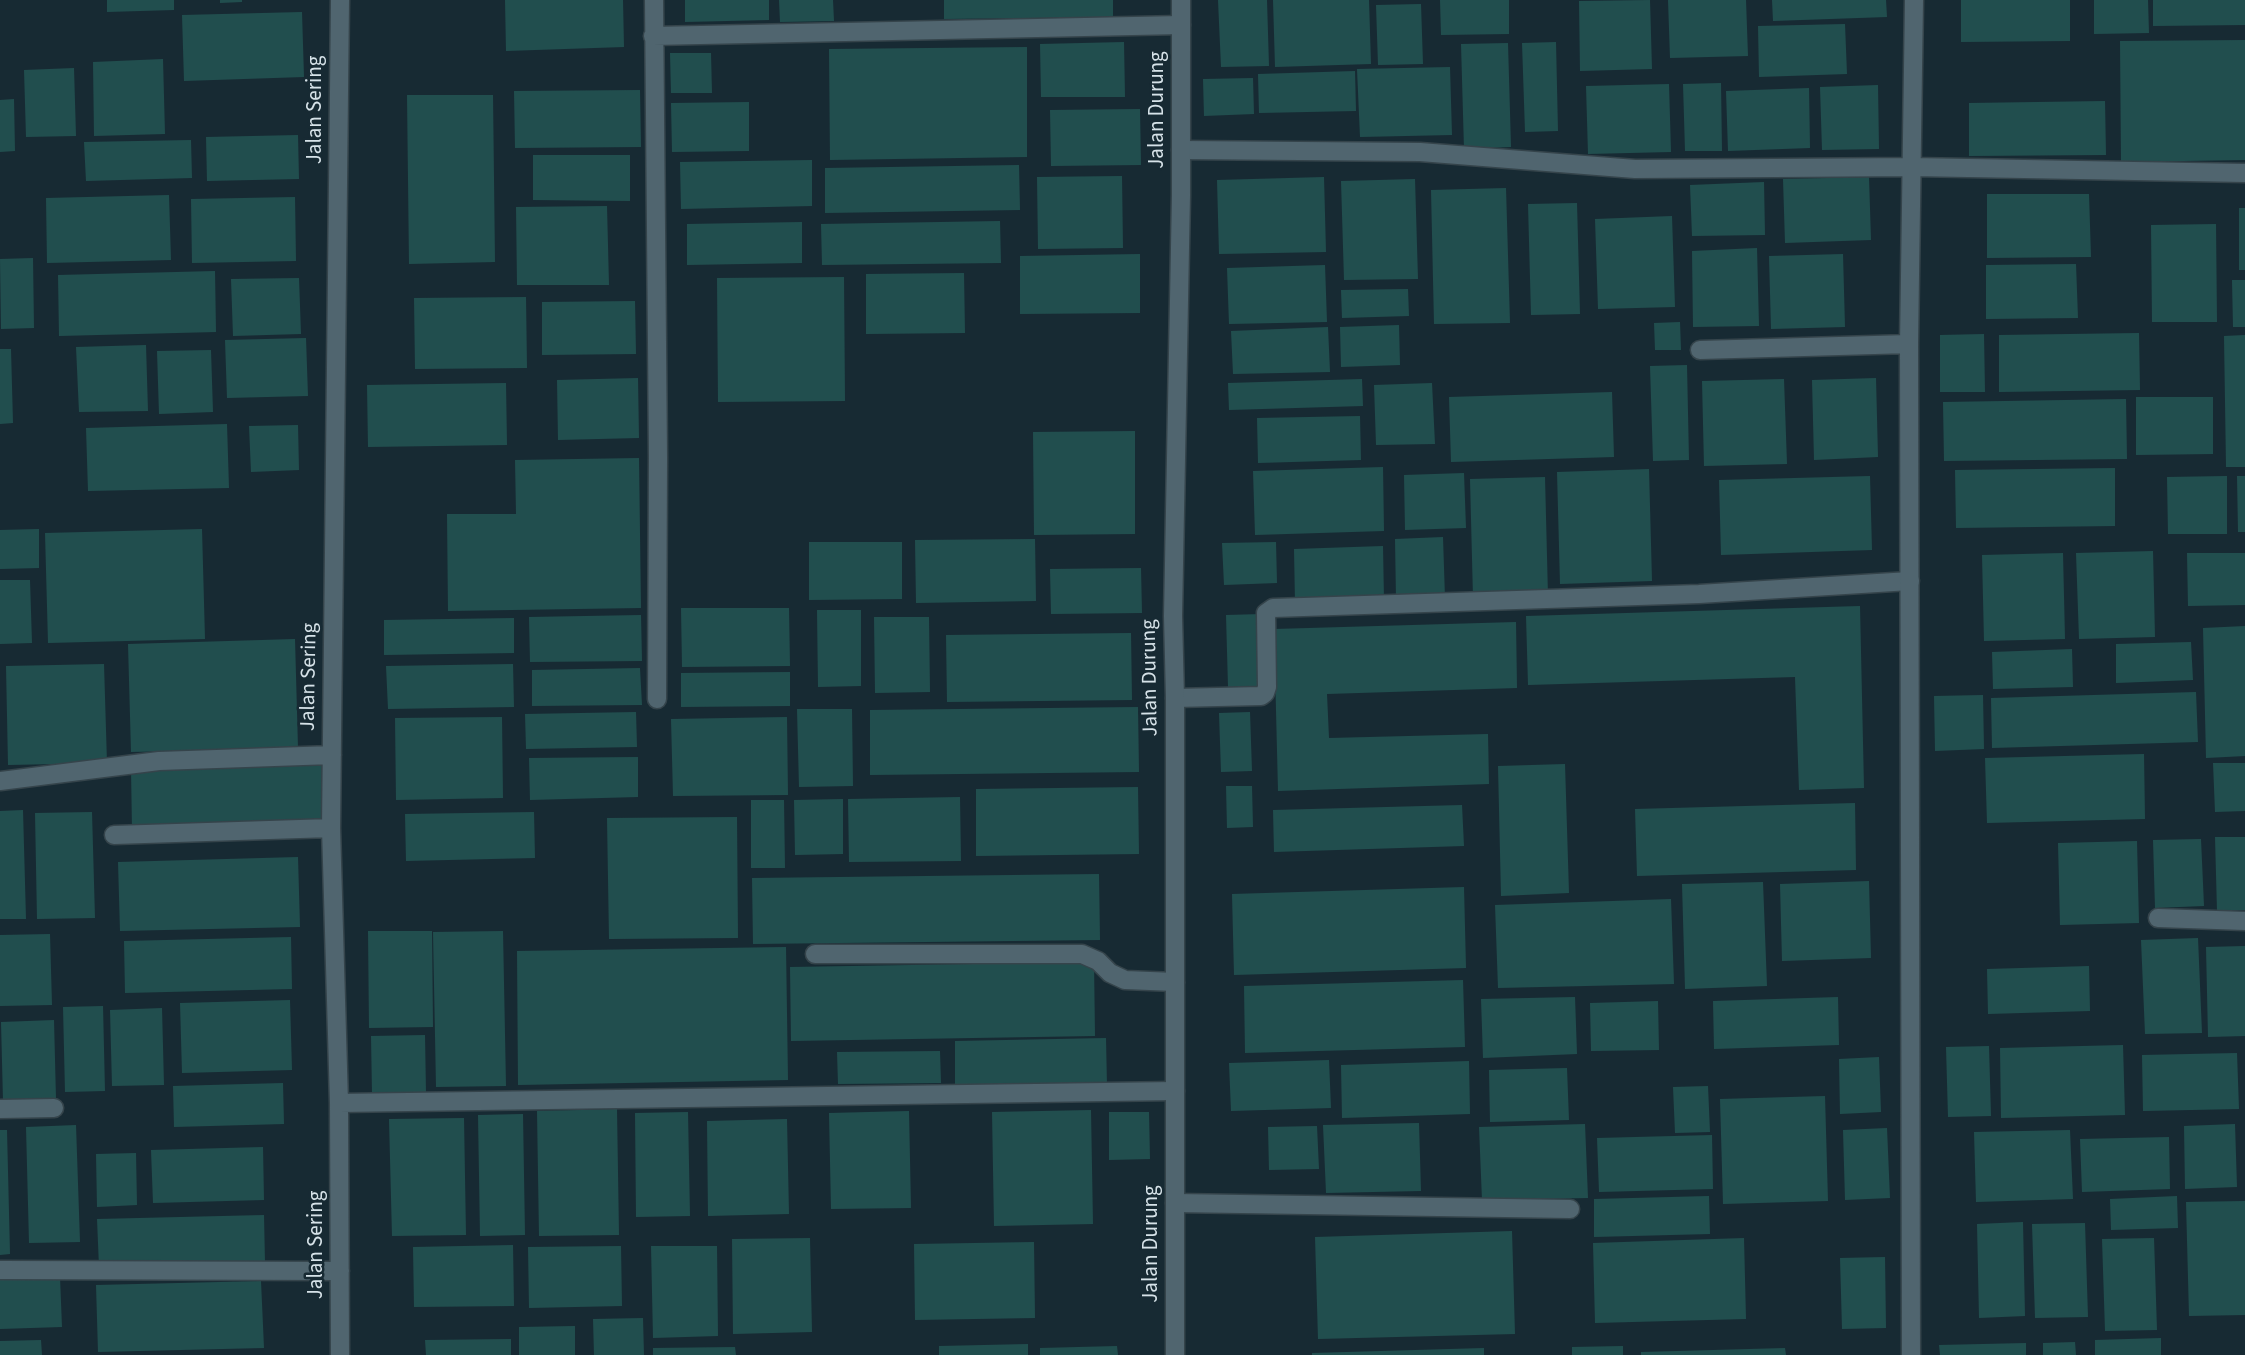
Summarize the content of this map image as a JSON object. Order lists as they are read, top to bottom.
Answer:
{
  "streets": {
    "street": ["Jalan Sering", "Jalan Durung"]
  }
}
